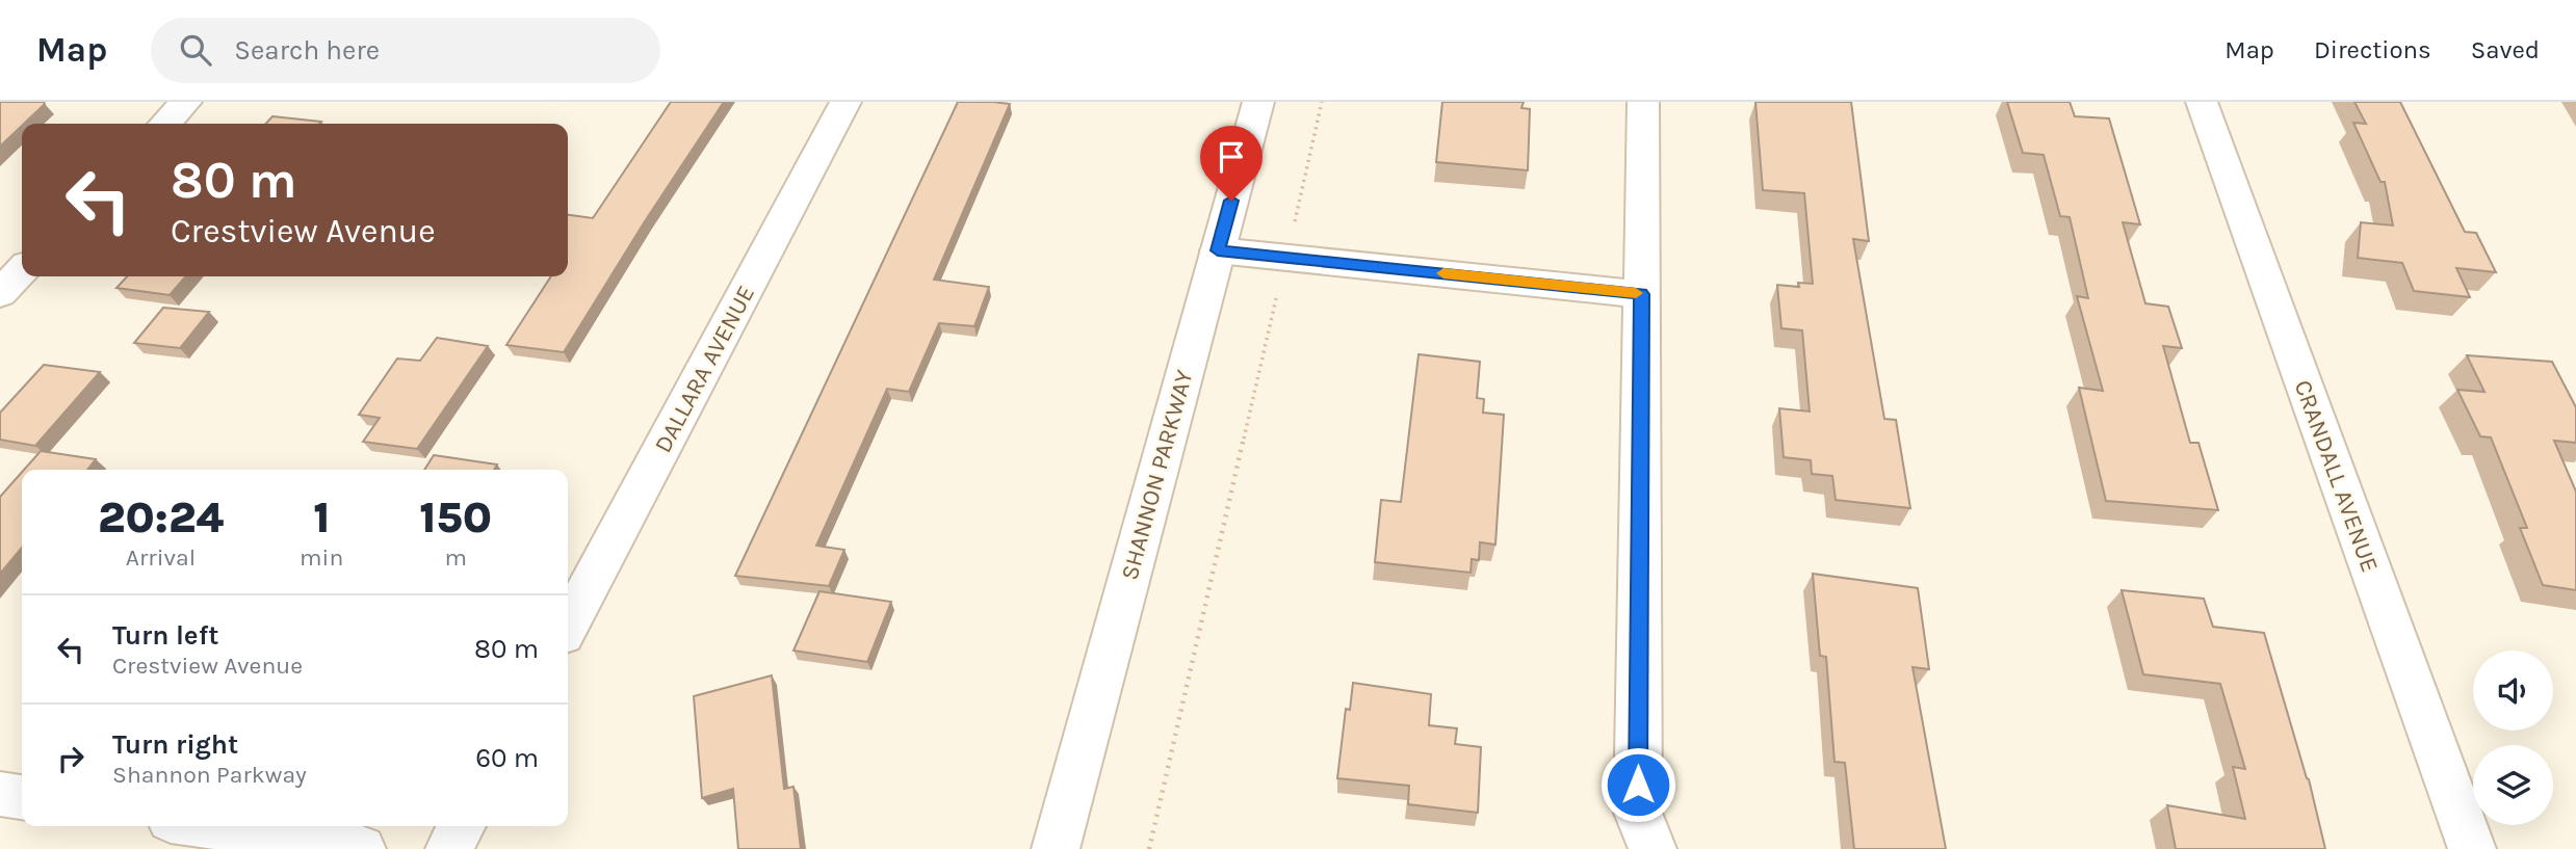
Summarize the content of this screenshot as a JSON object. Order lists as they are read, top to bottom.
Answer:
{
  "streets": {
    "street": ["DALLARA AVENUE", "SHANNON PARKWAY", "CRANDALL AVENUE"]
  },
  "page": {
    "header": "Map",
    "search": "Search here",
    "nav": ["Map", "Directions", "Saved"],
    "turn": ["80 m", "Crestview Avenue"],
    "eta": [
      "20:24",
      "Arrival",
      "1",
      "min",
      "150",
      "m"
    ],
    "list": [
      {
        "name": "Turn left",
        "note": "Crestview Avenue",
        "value": "80 m"
      },
      {
        "name": "Turn right",
        "note": "Shannon Parkway",
        "value": "60 m"
      }
    ]
  }
}
